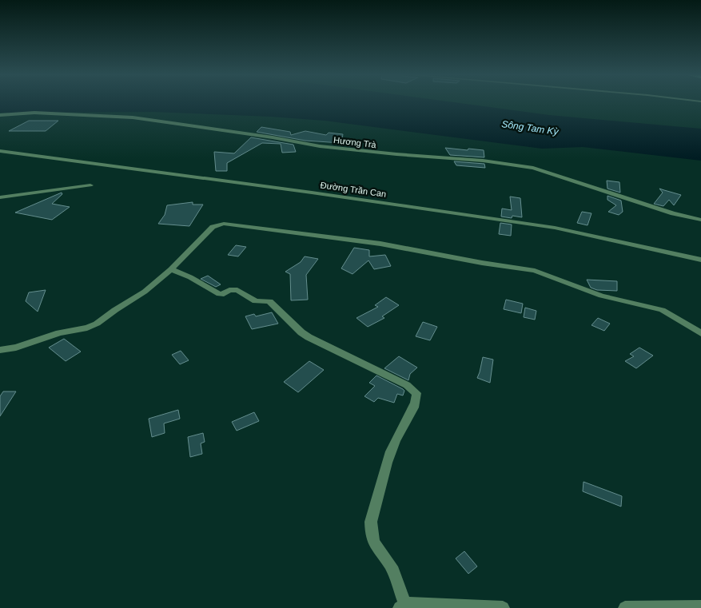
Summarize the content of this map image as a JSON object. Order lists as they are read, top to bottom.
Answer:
{
  "streets": {
    "street": ["Hương Trà", "Đường Trần Can"]
  },
  "water": ["Sông Tam Kỳ"]
}
